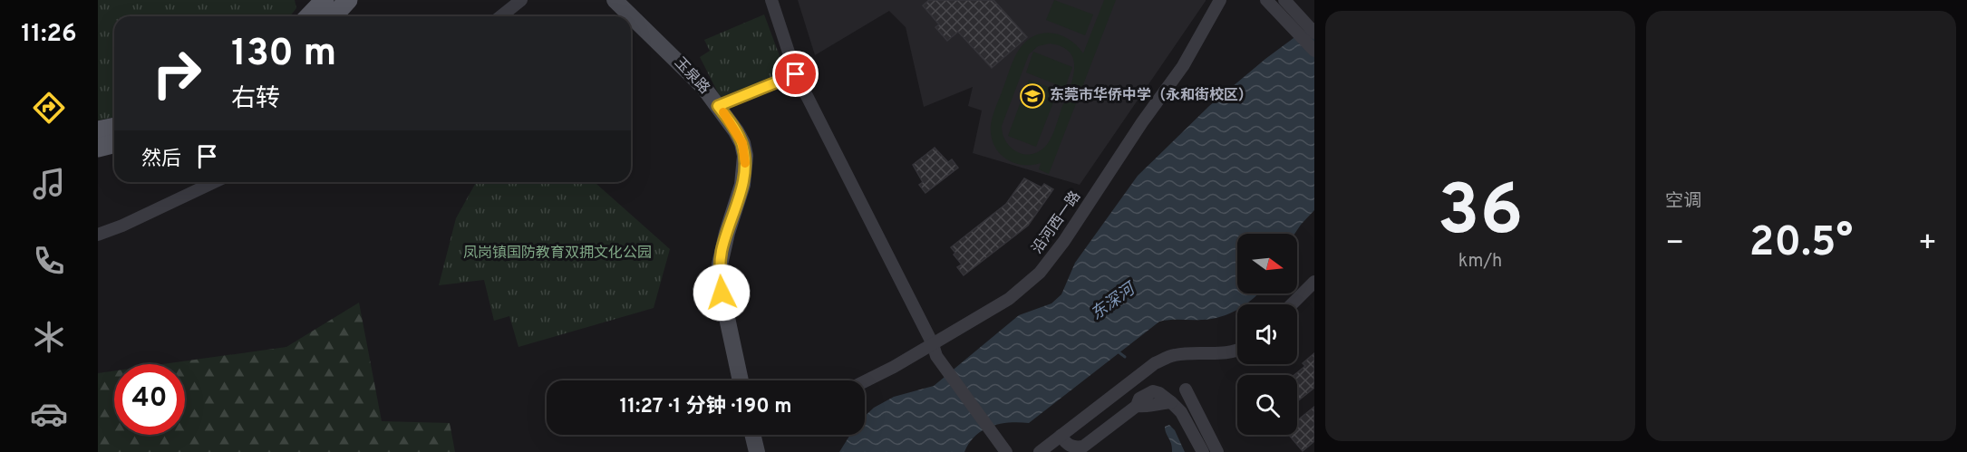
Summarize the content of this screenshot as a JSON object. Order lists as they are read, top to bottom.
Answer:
{
  "streets": {
    "street": ["玉泉路", "沿河西一路"]
  },
  "water": ["东深河"],
  "parks": ["凤岗镇国防教育双拥文化公园"],
  "places": {
    "school or university": ["东莞市华侨中学（永和街校区）"]
  },
  "north": "right",
  "page": {
    "tabs": "11:26",
    "tile": [
      ["36", "km/h"],
      "空调"
    ],
    "turn": ["130 m", "右转"],
    "then": "然后",
    "heat": ["−", "20.5°", "+"],
    "limit": "40",
    "trip": "11:27 · 1 分钟 · 190 m"
  }
}
